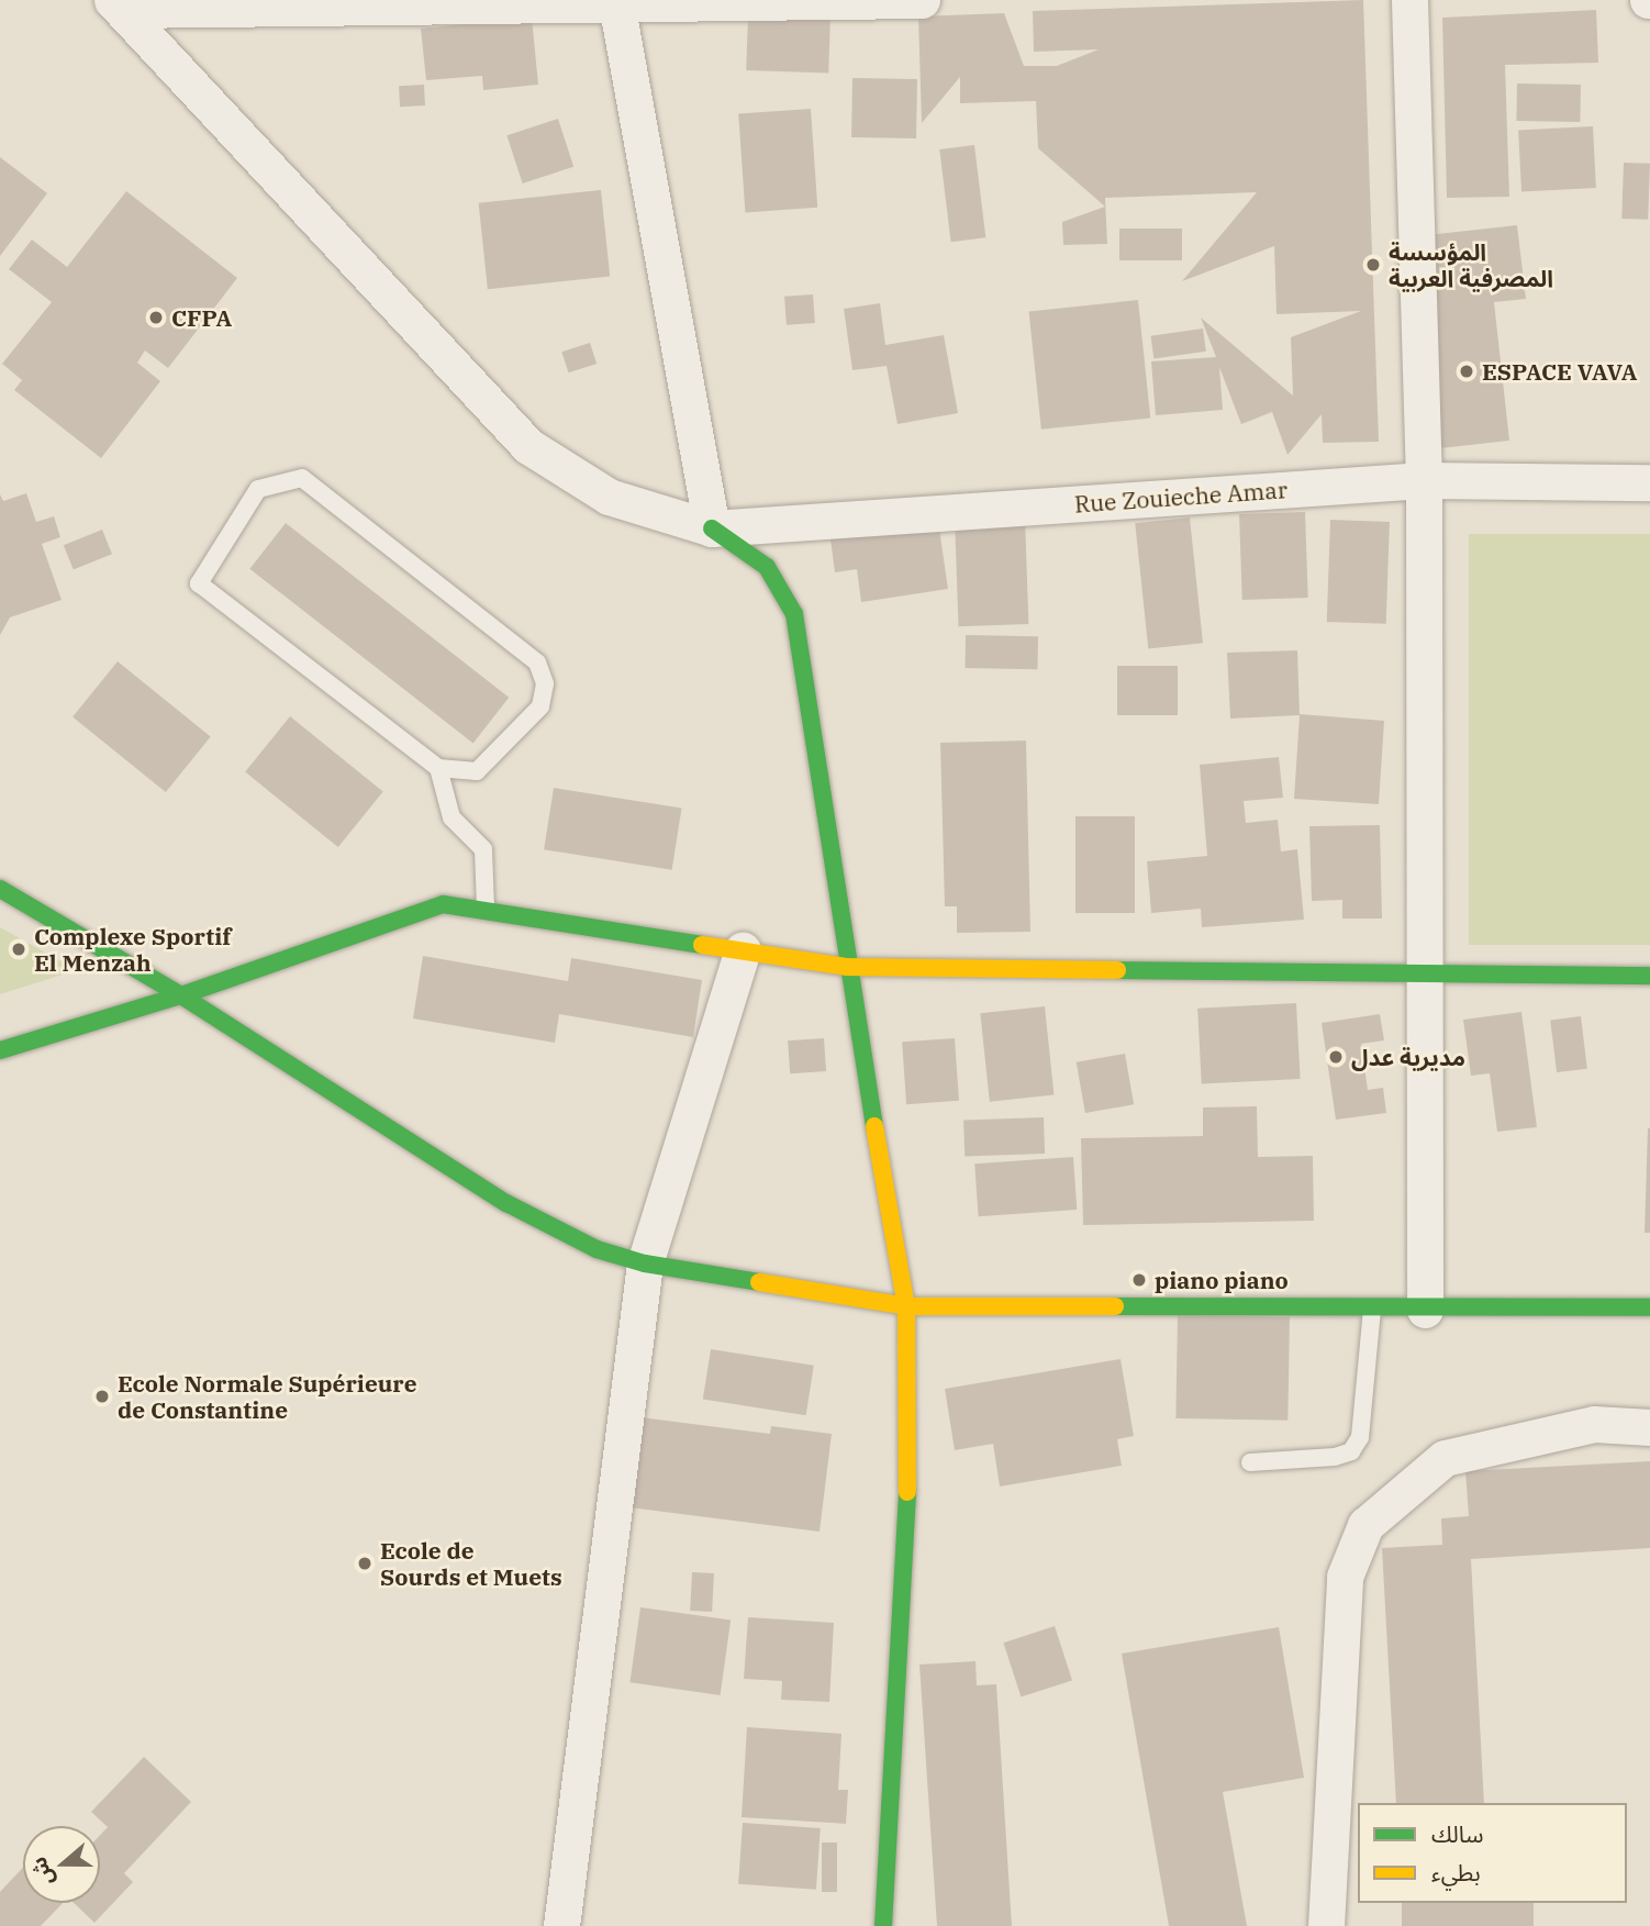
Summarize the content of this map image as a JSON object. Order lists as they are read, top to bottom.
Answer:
{
  "streets": {
    "street": ["Rue Zouieche Amar"]
  },
  "places": [
    "المؤسسة المصرفية العربية",
    "CFPA",
    "ESPACE VAVA",
    "Complexe Sportif El Menzah",
    "مديرية عدل",
    "piano piano",
    "Ecole Normale Supérieure de Constantine",
    "Ecole de Sourds et Muets"
  ],
  "legend": ["سالك", "بطيء"],
  "north": "left"
}
